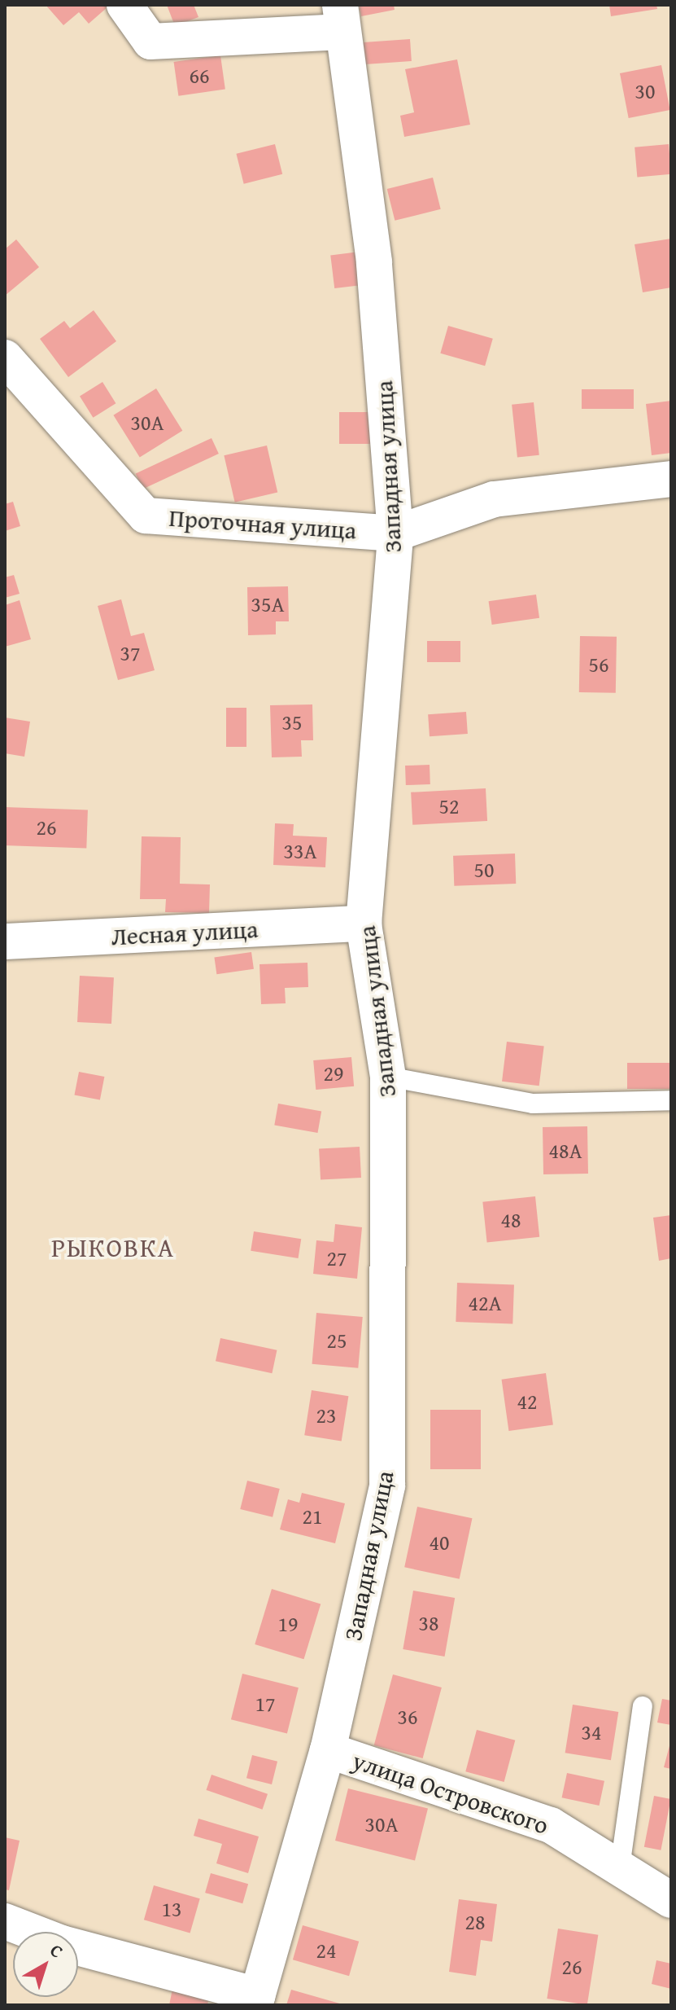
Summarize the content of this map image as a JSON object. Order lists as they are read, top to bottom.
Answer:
{
  "streets": {
    "street": [
      "Западная улица",
      "Проточная улица",
      "Лесная улица",
      "улица Островского"
    ]
  },
  "crossings": [
    ["Западная улица", "Проточная улица"],
    ["Западная улица", "Лесная улица"],
    ["Западная улица", "улица Островского"]
  ],
  "districts": ["РЫКОВКА"],
  "house_numbers": [
    "66",
    "30",
    "30А",
    "35А",
    "37",
    "56",
    "35",
    "52",
    "26",
    "33А",
    "50",
    "29",
    "48А",
    "48",
    "27",
    "42А",
    "25",
    "42",
    "23",
    "21",
    "40",
    "38",
    "19",
    "17",
    "36",
    "34",
    "30А",
    "13",
    "28",
    "24",
    "26"
  ],
  "north": "top right"
}
